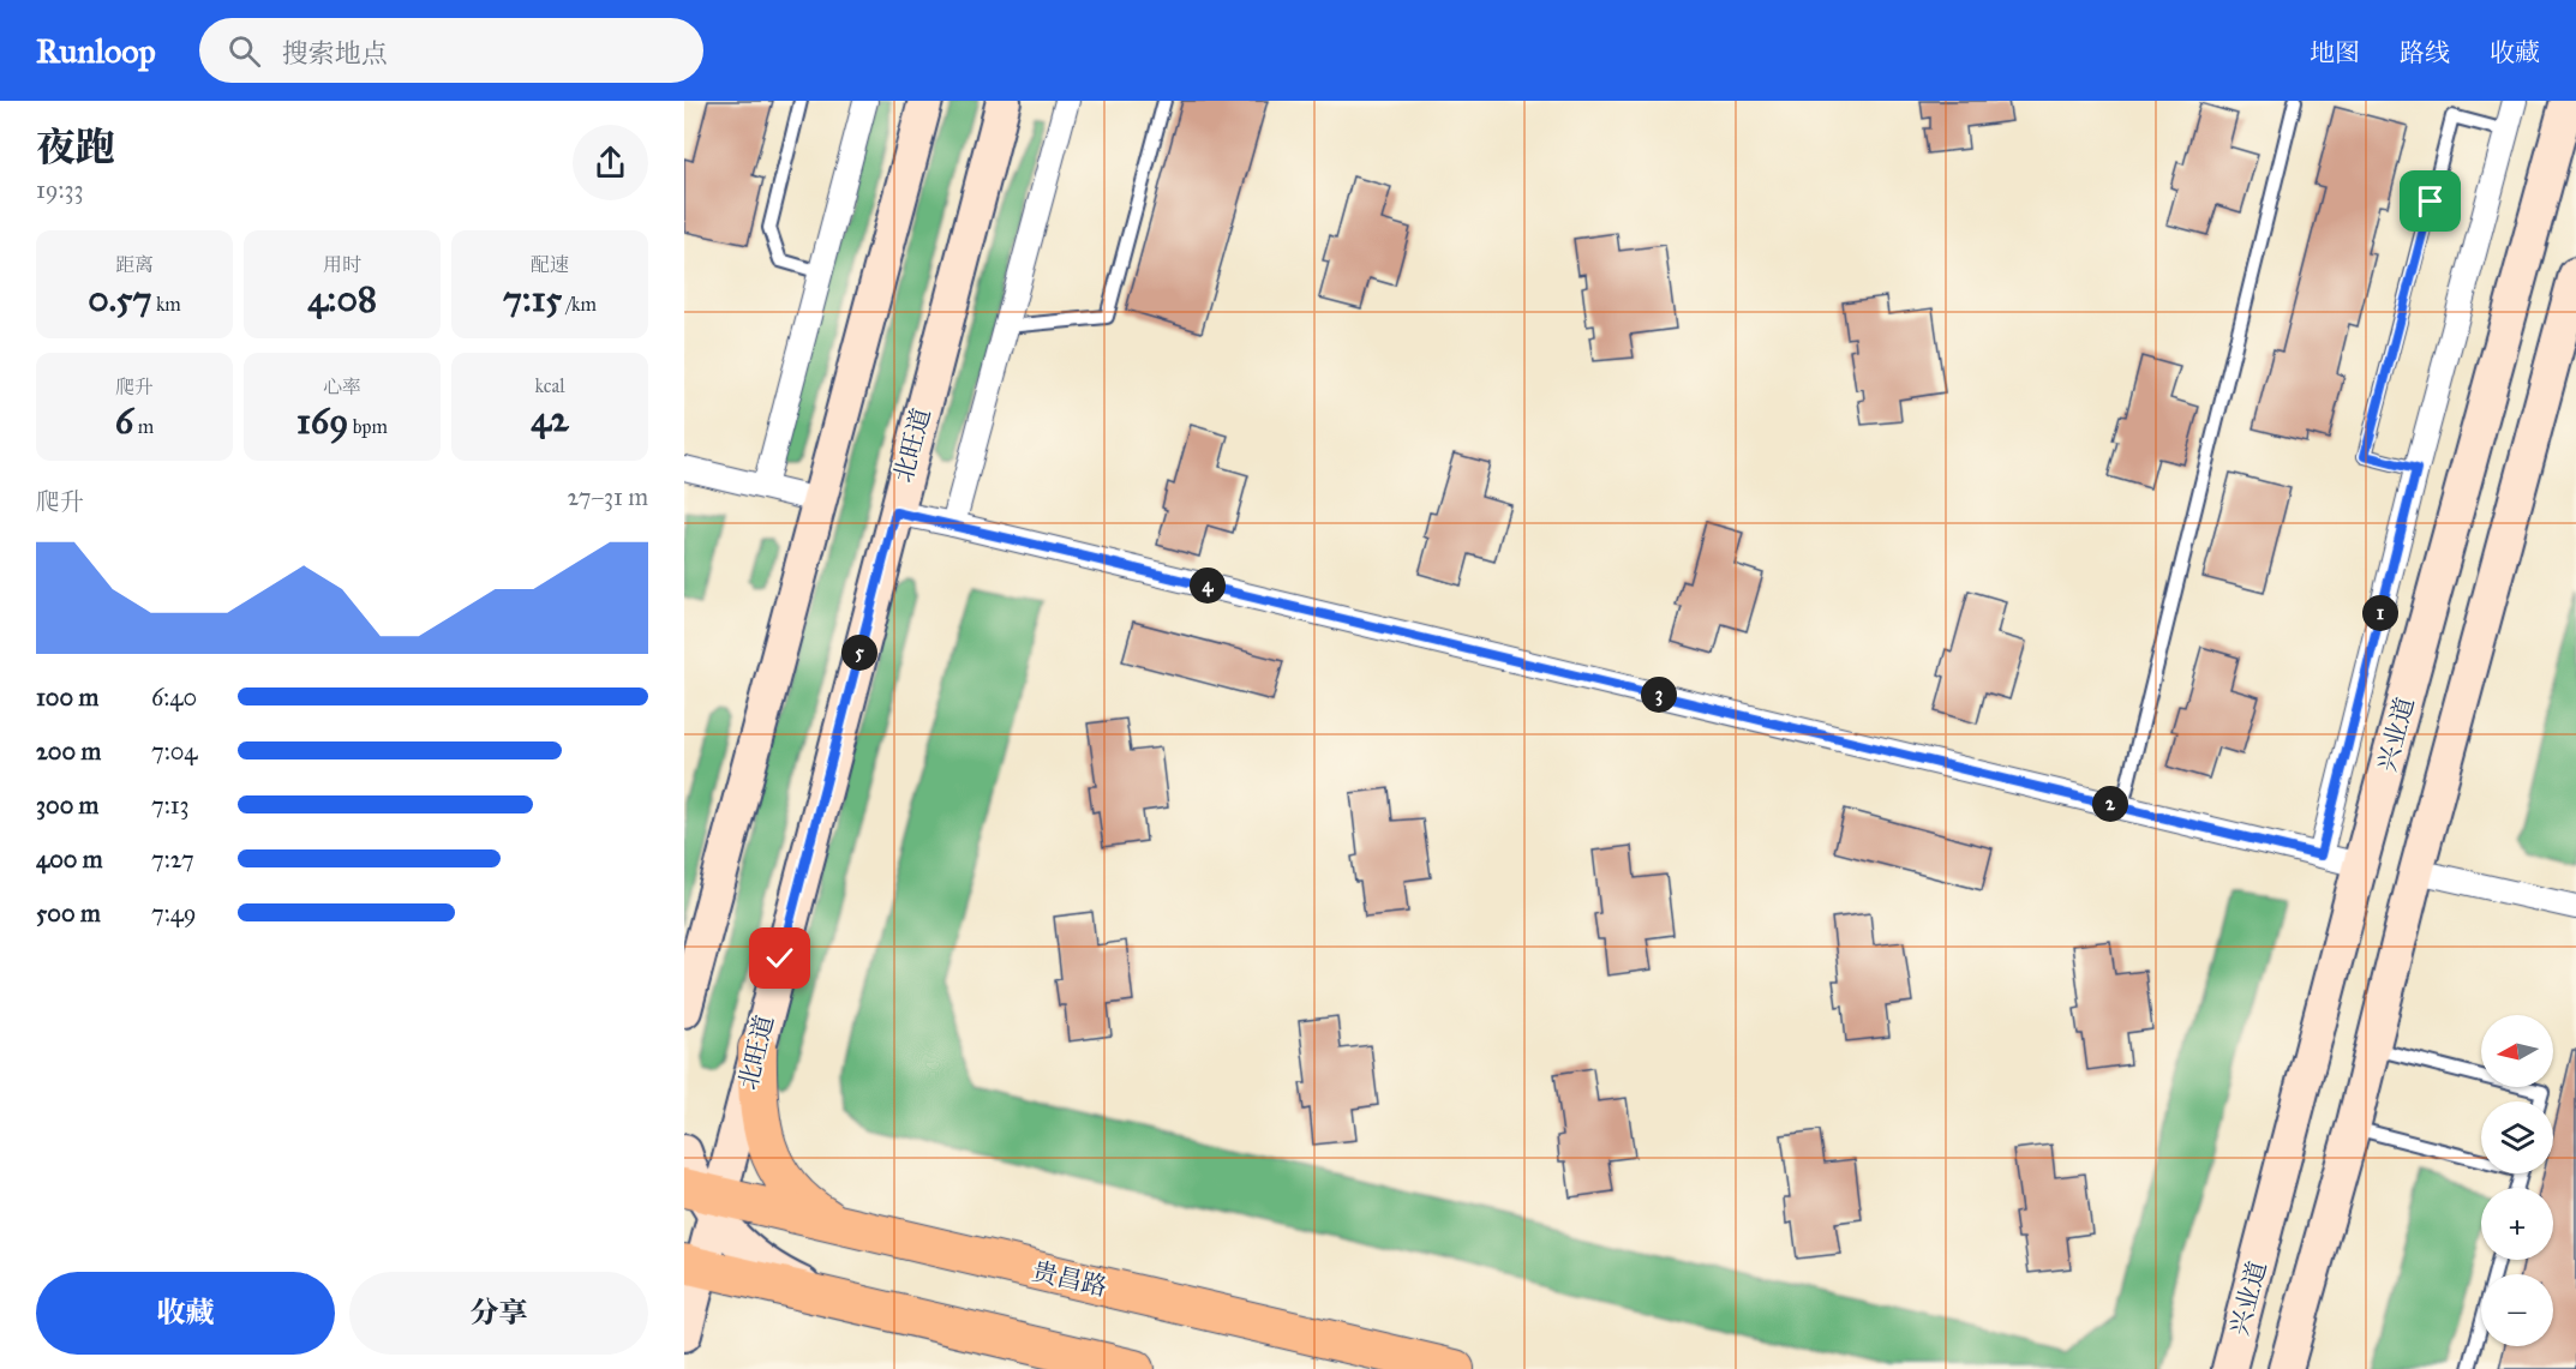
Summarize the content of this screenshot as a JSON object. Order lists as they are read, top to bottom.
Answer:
{
  "streets": {
    "main road": ["北旺道", "兴业道", "贵昌路"]
  },
  "crossings": [
    ["北旺道", "贵昌路"]
  ],
  "north": "left",
  "page": {
    "header": "Runloop",
    "search": "搜索地点",
    "nav": ["地图", "路线", "收藏"],
    "heading": ["夜跑", "19:33"],
    "stats": [
      ["距离", "0.57 km"],
      ["用时", "4:08"],
      ["配速", "7:15 /km"],
      ["爬升", "6 m"],
      ["心率", "169 bpm"],
      ["kcal", "42"]
    ],
    "chart": ["爬升", "27–31 m"],
    "pins": [
      "4",
      "1",
      "5",
      "3",
      "2"
    ],
    "list": [
      {
        "name": "100 m",
        "note": "6:40"
      },
      {
        "name": "200 m",
        "note": "7:04"
      },
      {
        "name": "300 m",
        "note": "7:13"
      },
      {
        "name": "400 m",
        "note": "7:27"
      },
      {
        "name": "500 m",
        "note": "7:49"
      }
    ],
    "map_buttons": ["+", "−"],
    "buttons": ["收藏", "分享"]
  }
}
